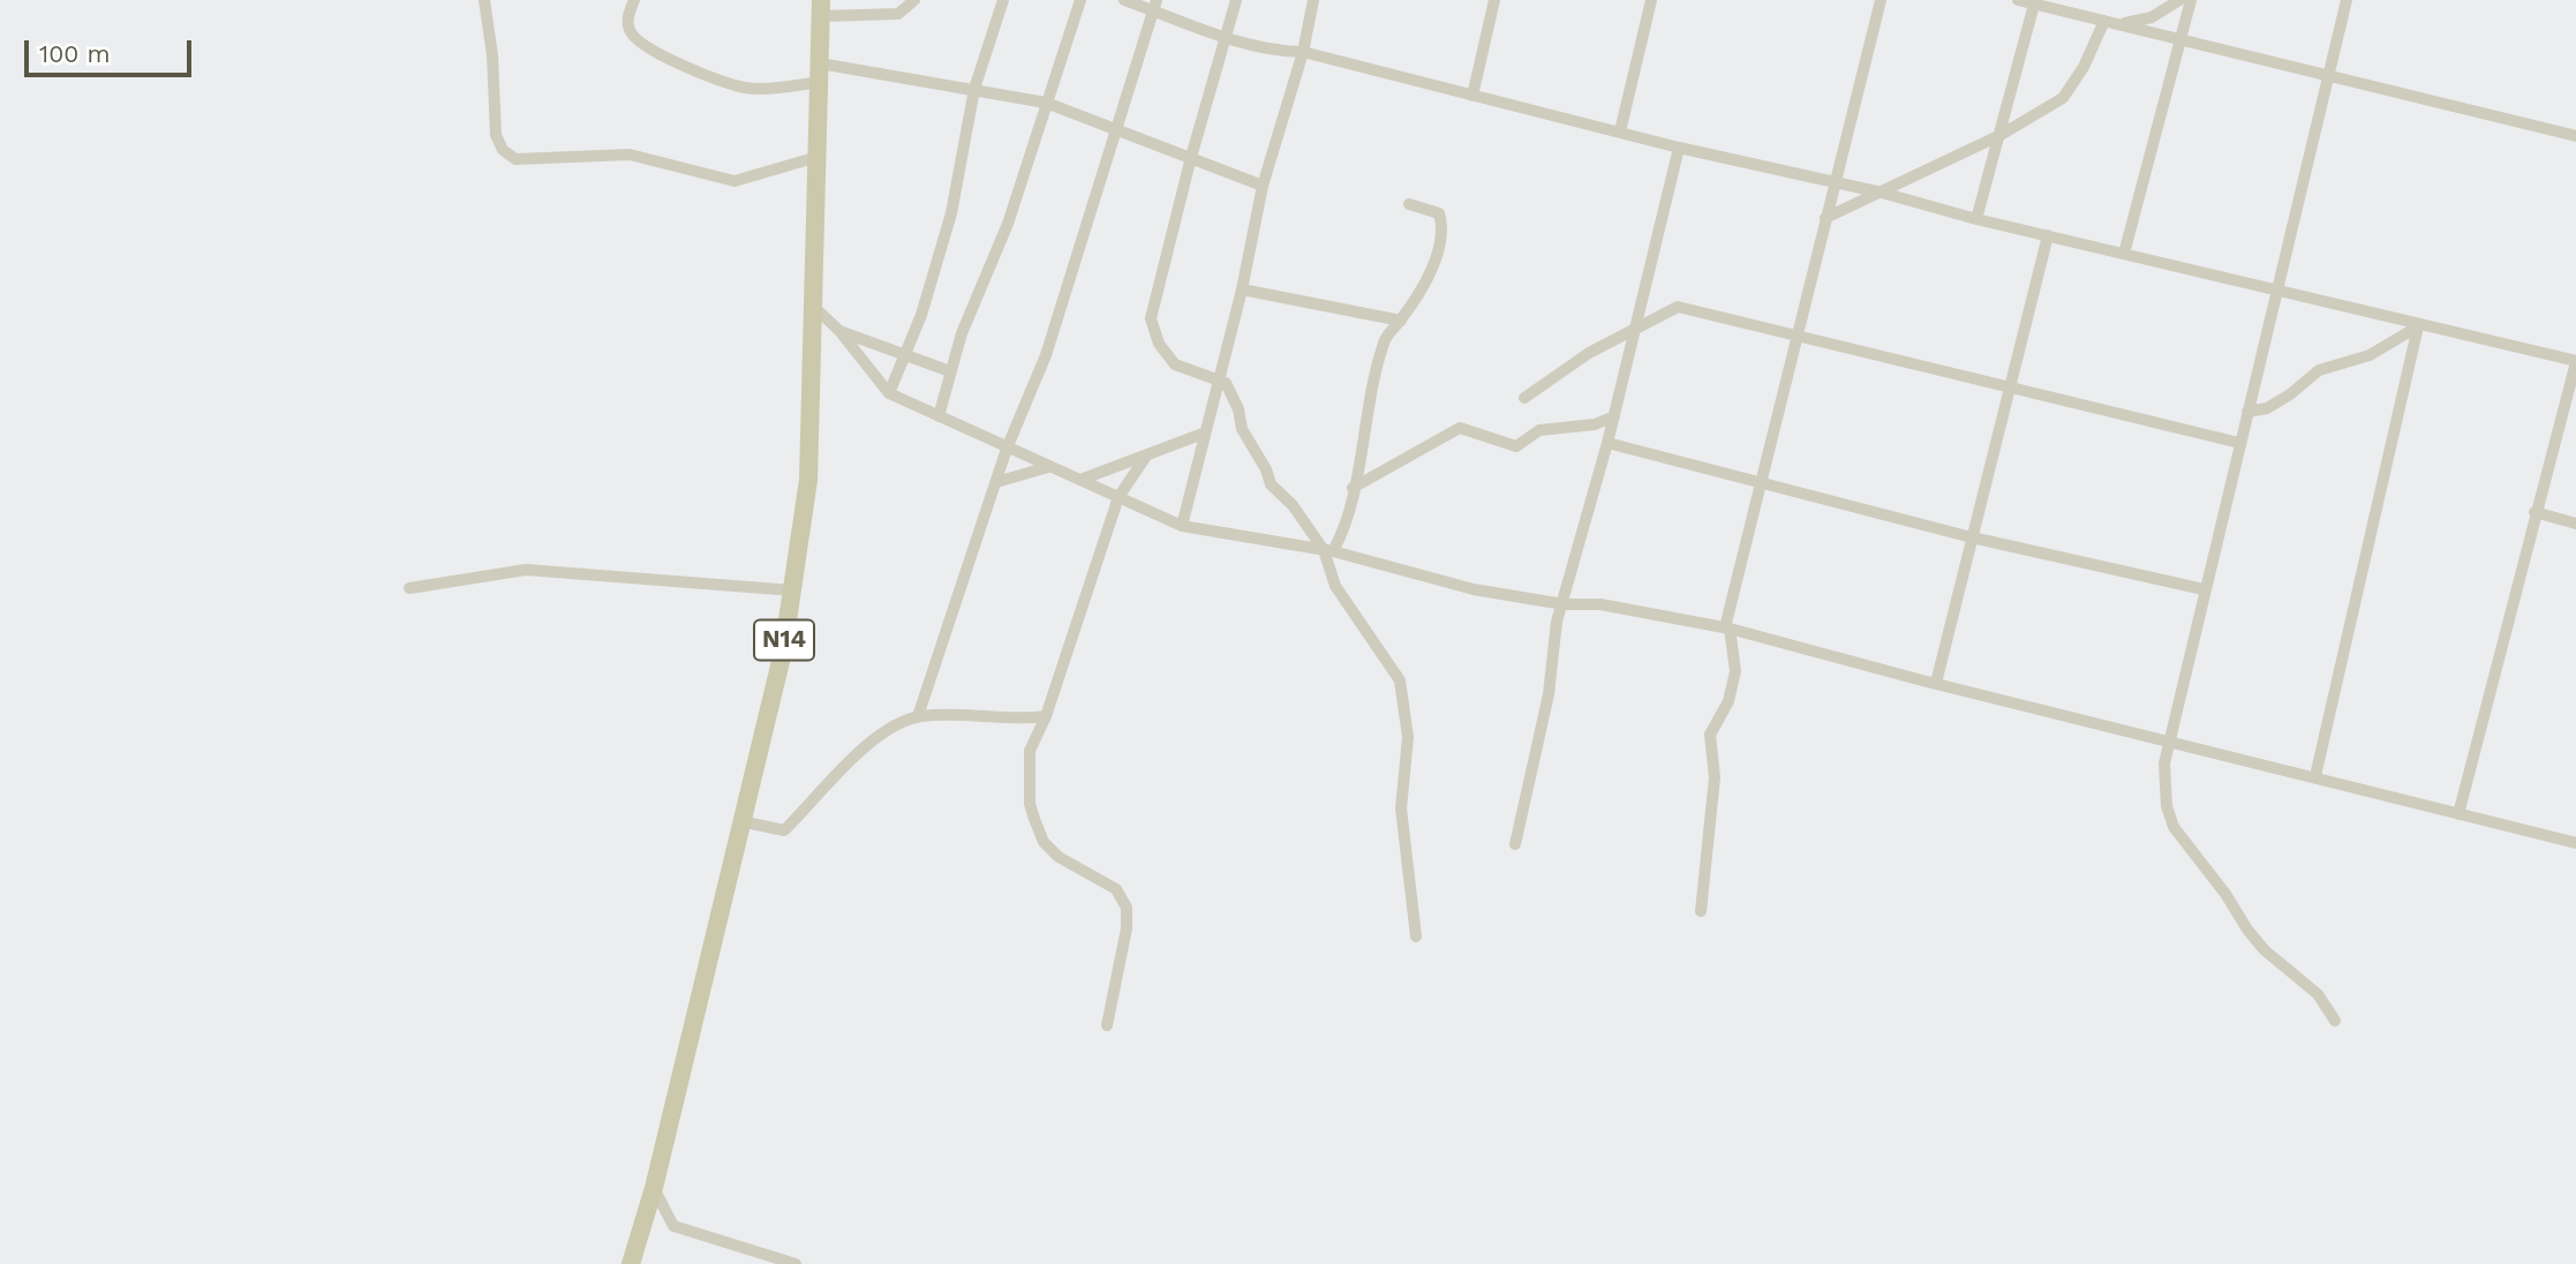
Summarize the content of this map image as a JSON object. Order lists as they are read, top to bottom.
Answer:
{
  "streets": {
    "main road": ["N14"]
  },
  "scale_bar": "100 m"
}
